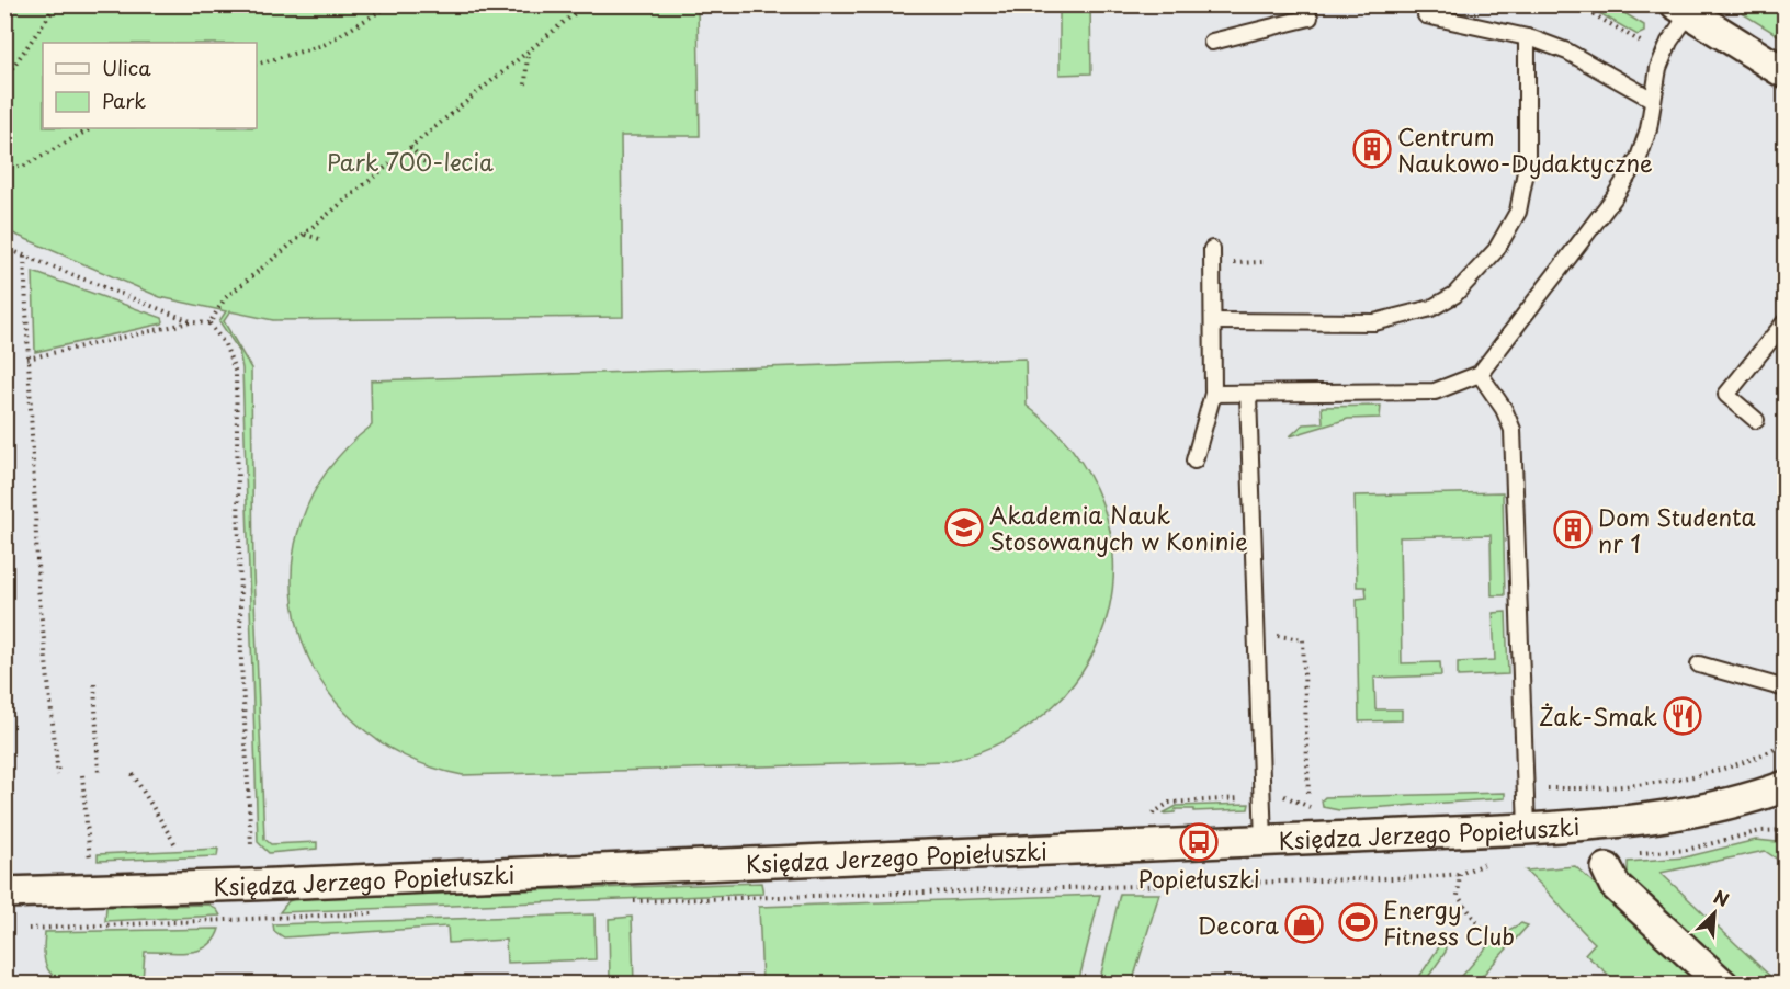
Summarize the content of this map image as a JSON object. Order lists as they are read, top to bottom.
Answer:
{
  "streets": {
    "street": ["Księdza Jerzego Popiełuszki"]
  },
  "parks": ["Park 700-lecia"],
  "places": {
    "building": ["Centrum Naukowo-Dydaktyczne", "Dom Studenta nr 1"],
    "school or university": ["Akademia Nauk Stosowanych w Koninie"],
    "restaurant": ["Żak-Smak"],
    "bus stop": ["Popiełuszki"],
    "sports": ["Energy Fitness Club"],
    "shop": ["Decora"]
  },
  "legend": ["Ulica", "Park"],
  "north": "top right"
}
